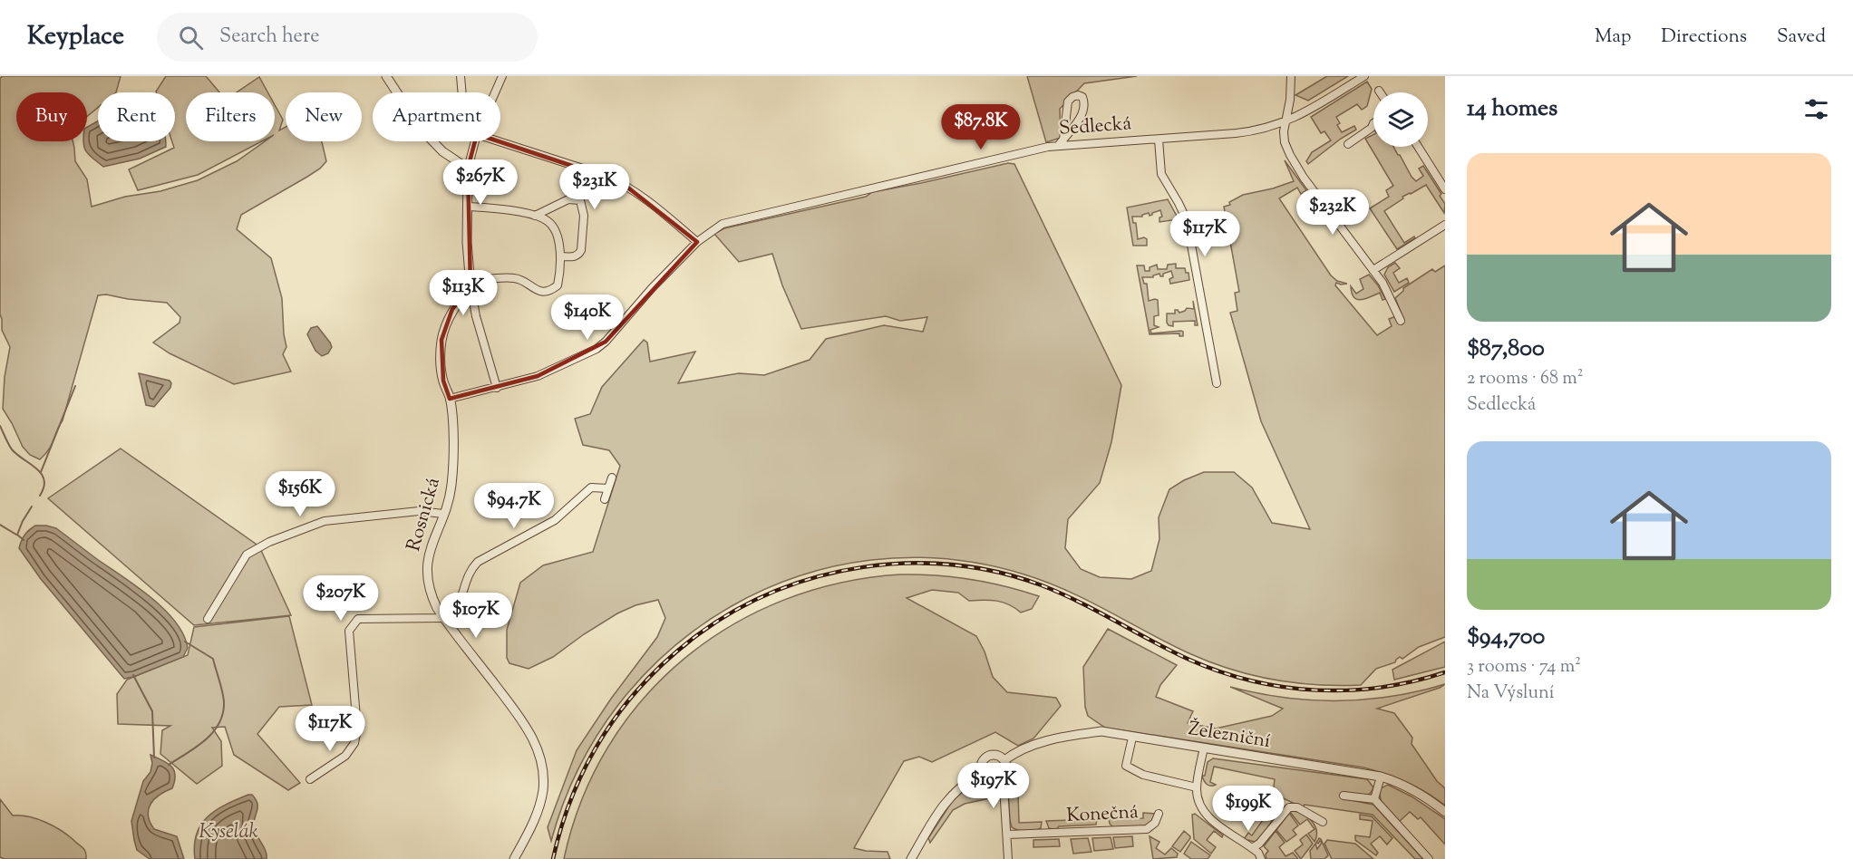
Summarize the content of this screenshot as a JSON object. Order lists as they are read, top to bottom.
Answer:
{
  "streets": {
    "street": [
      "Sedlecká",
      "Rosnická",
      "Železniční",
      "Konečná"
    ]
  },
  "crossings": [
    ["Sedlecká", "Rosnická"]
  ],
  "water": ["Kyselák"],
  "page": {
    "header": "Keyplace",
    "search": "Search here",
    "nav": ["Map", "Directions", "Saved"],
    "heading": "14 homes",
    "chip": [
      "Buy",
      "Rent",
      "Filters",
      "New",
      "Apartment"
    ],
    "price": [
      "$87.8K",
      "$267K",
      "$231K",
      "$232K",
      "$117K",
      "$113K",
      "$140K",
      "$156K",
      "$94.7K",
      "$207K",
      "$107K",
      "$117K",
      "$197K",
      "$199K"
    ],
    "list": [
      {
        "name": "$87,800",
        "note": "2 rooms · 68 m² · Sedlecká"
      },
      {
        "name": "$94,700",
        "note": "3 rooms · 74 m² · Na Výsluní"
      }
    ]
  }
}
